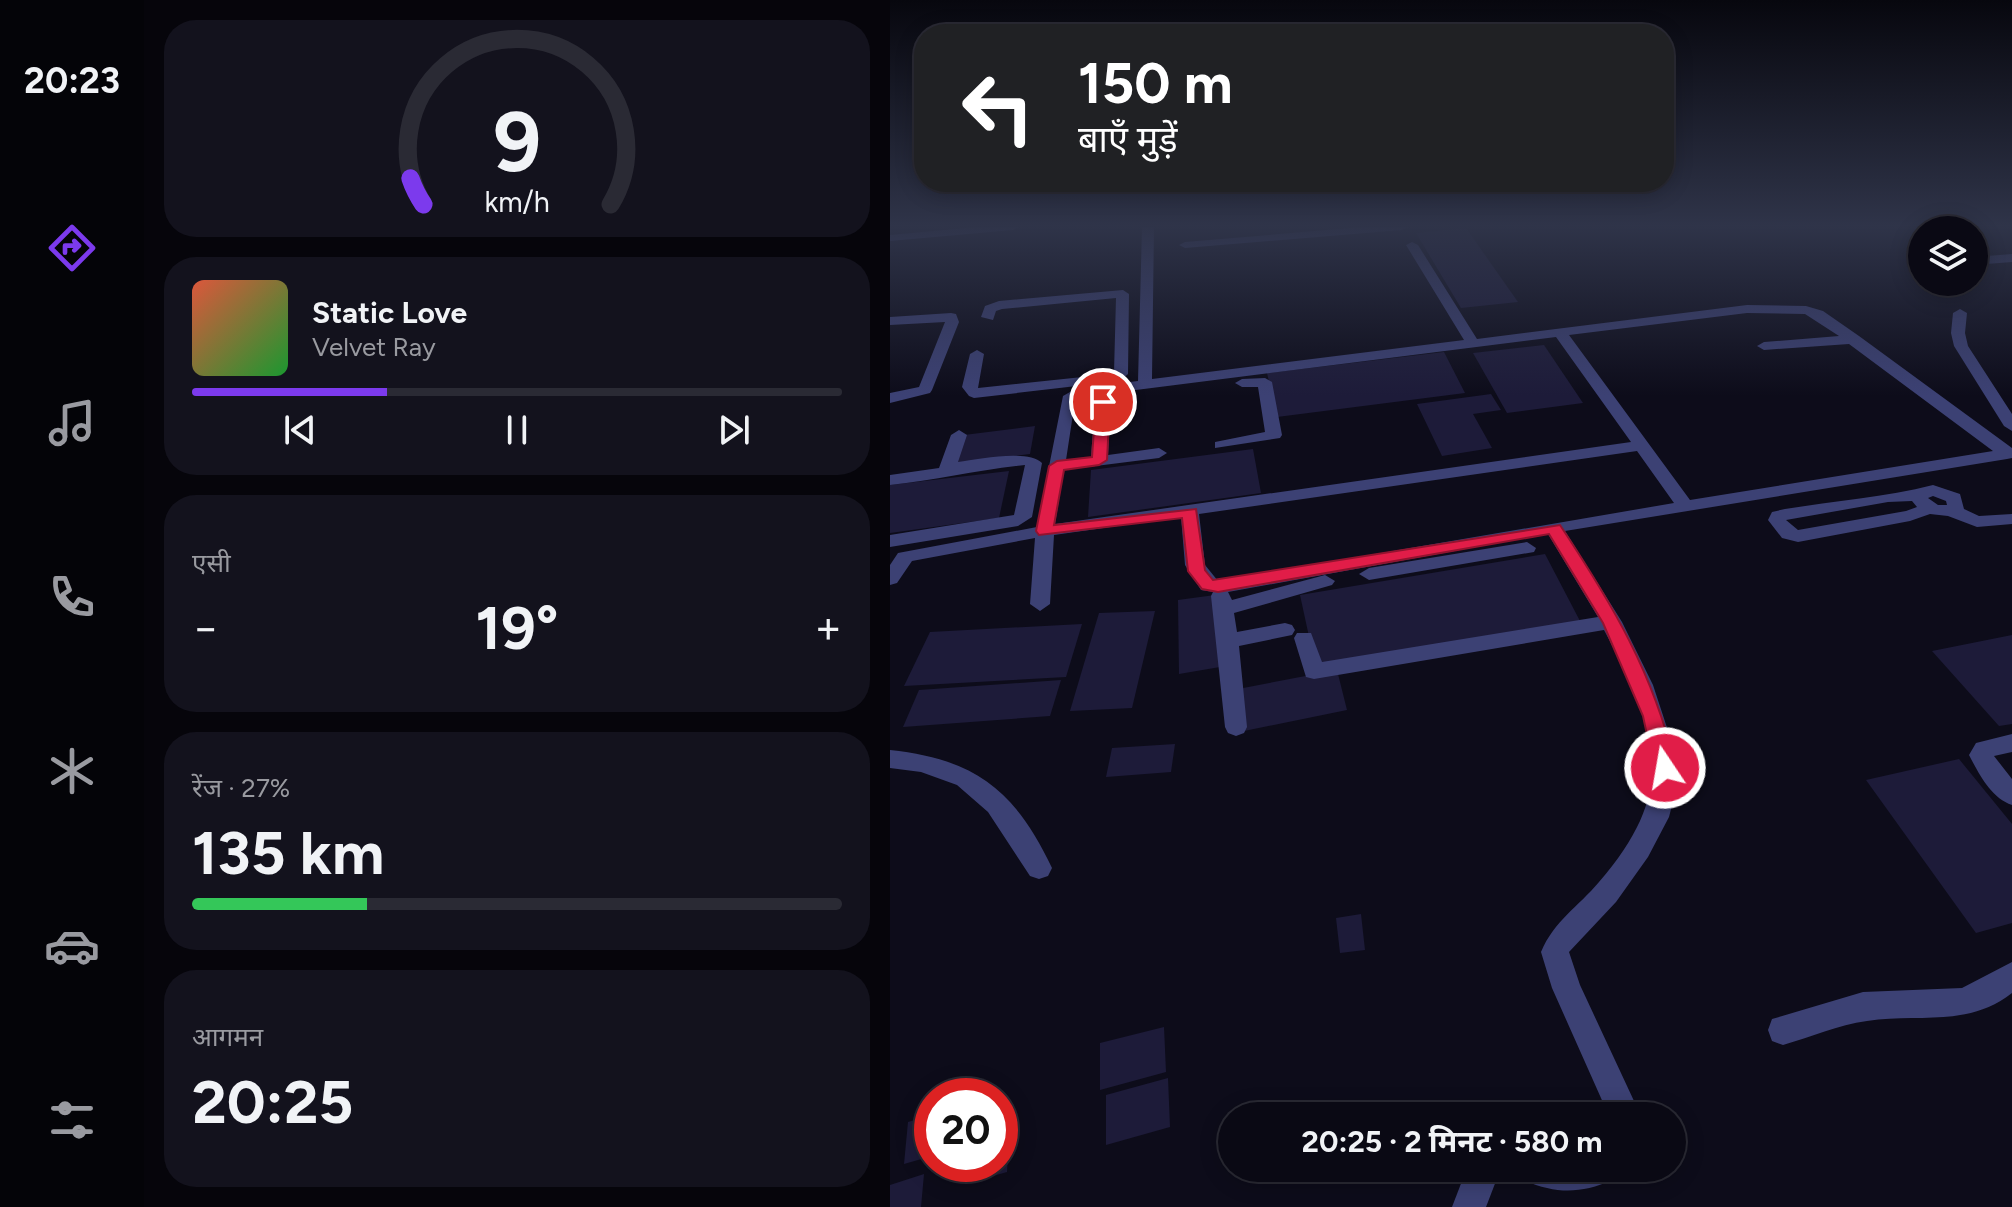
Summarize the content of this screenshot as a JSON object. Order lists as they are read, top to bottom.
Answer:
{
  "page": {
    "tabs": "20:23",
    "turn": ["150 m", "बाएँ मुड़ें"],
    "song": ["Static Love", "Velvet Ray"],
    "tile": [
      "एसी",
      ["रेंज · 27%", "135 km"],
      ["आगमन", "20:25"]
    ],
    "heat": ["−", "19°", "+"],
    "limit": "20",
    "trip": "20:25 · 2 मिनट · 580 m",
    "gauge": ["9", "km/h"]
  }
}
